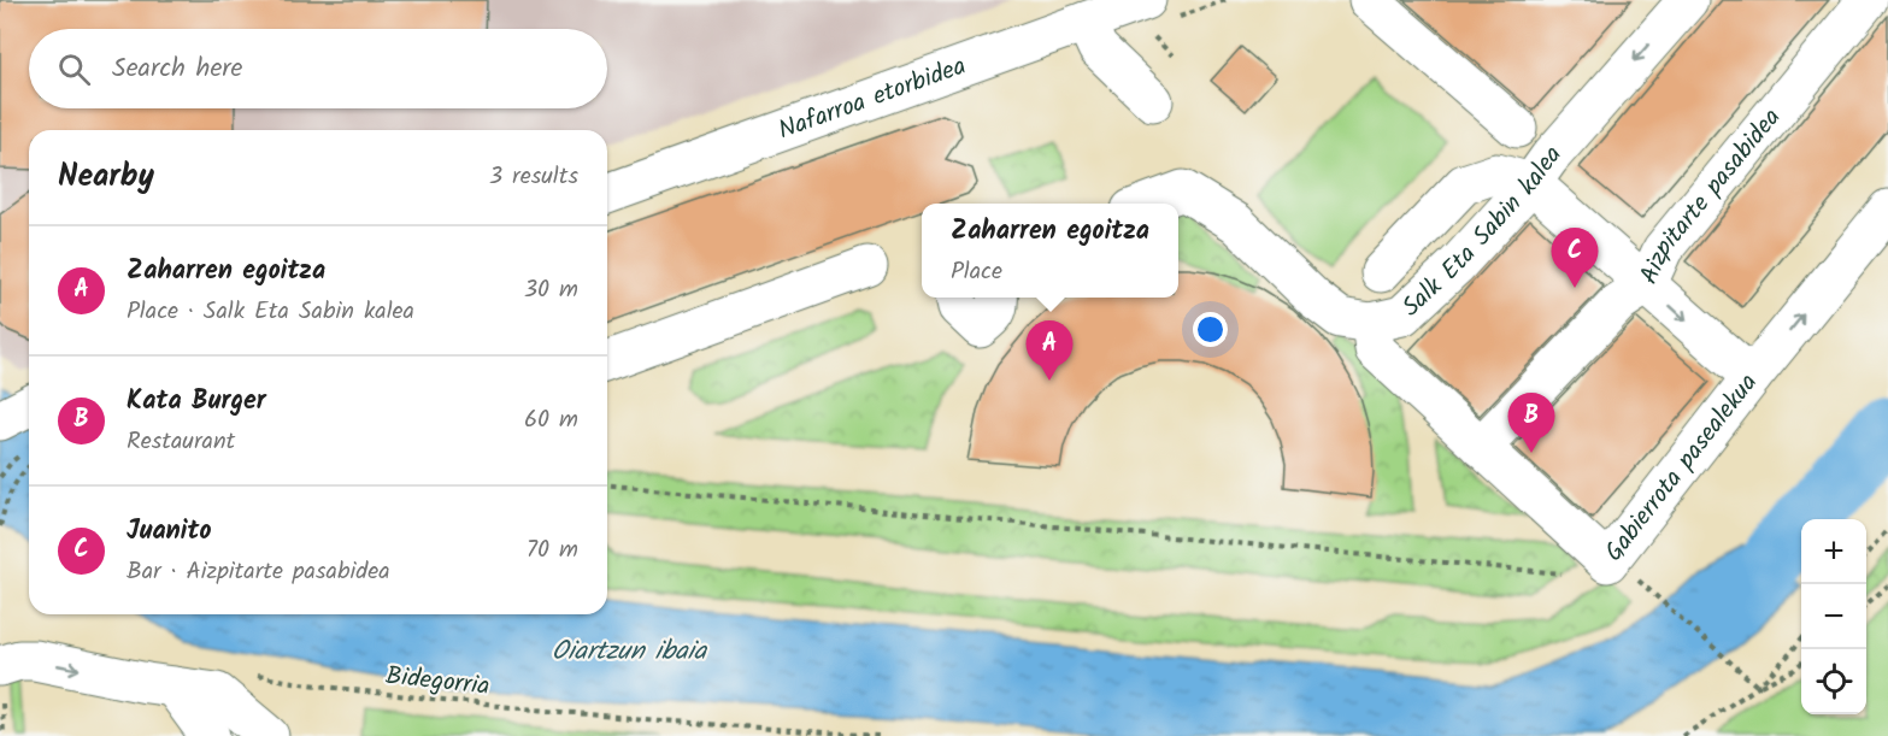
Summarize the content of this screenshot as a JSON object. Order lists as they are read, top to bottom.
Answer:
{
  "streets": {
    "street": [
      "Nafarroa etorbidea",
      "Aizpitarte pasabidea",
      "Salk Eta Sabin kalea",
      "Gabierrota pasealekua"
    ],
    "path": ["Bidegorria"]
  },
  "crossings": [
    ["Aizpitarte pasabidea", "Gabierrota pasealekua"],
    ["Salk Eta Sabin kalea", "Gabierrota pasealekua"]
  ],
  "water": ["Oiartzun ibaia"],
  "page": {
    "search": "Search here",
    "heading": ["Nearby", "3 results"],
    "popup": ["Zaharren egoitza", "Place"],
    "list": [
      {
        "mark": "A",
        "name": "Zaharren egoitza",
        "note": "Place · Salk Eta Sabin kalea",
        "value": "30 m"
      },
      {
        "mark": "B",
        "name": "Kata Burger",
        "note": "Restaurant",
        "value": "60 m"
      },
      {
        "mark": "C",
        "name": "Juanito",
        "note": "Bar · Aizpitarte pasabidea",
        "value": "70 m"
      }
    ],
    "pins": ["C", "A", "B"],
    "map_buttons": ["+", "−"]
  }
}
